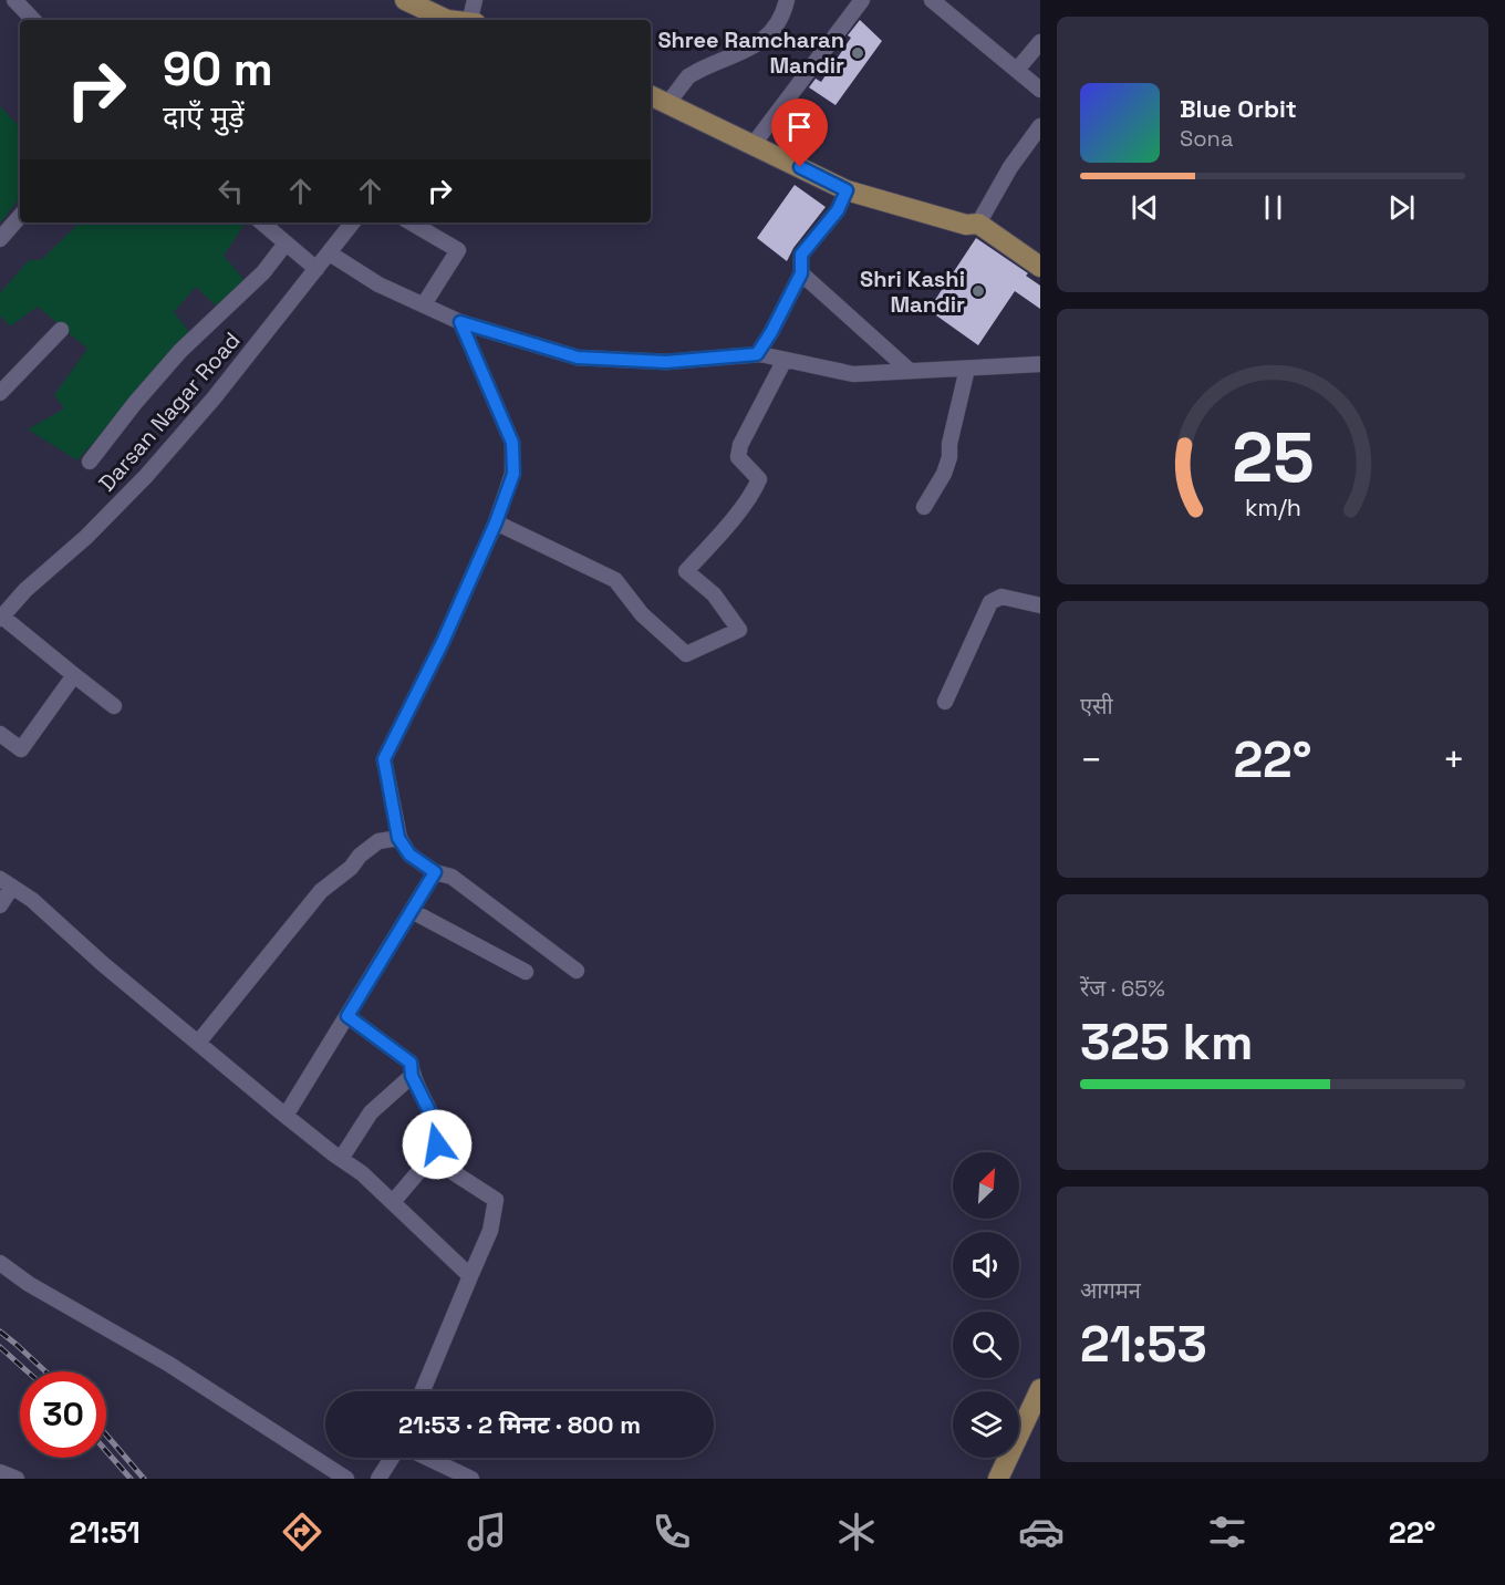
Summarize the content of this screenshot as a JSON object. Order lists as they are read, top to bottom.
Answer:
{
  "streets": {
    "street": ["Darsan Nagar Road"]
  },
  "places": ["Shree Ramcharan Mandir", "Shri Kashi Mandir"],
  "north": "top right",
  "page": {
    "turn": ["90 m", "दाएँ मुड़ें"],
    "song": ["Blue Orbit", "Sona"],
    "tile": [
      "एसी",
      ["रेंज · 65%", "325 km"],
      ["आगमन", "21:53"]
    ],
    "heat": ["−", "22°", "+"],
    "limit": "30",
    "trip": "21:53 · 2 मिनट · 800 m",
    "tabs": ["21:51", "22°"],
    "gauge": ["25", "km/h"]
  }
}
